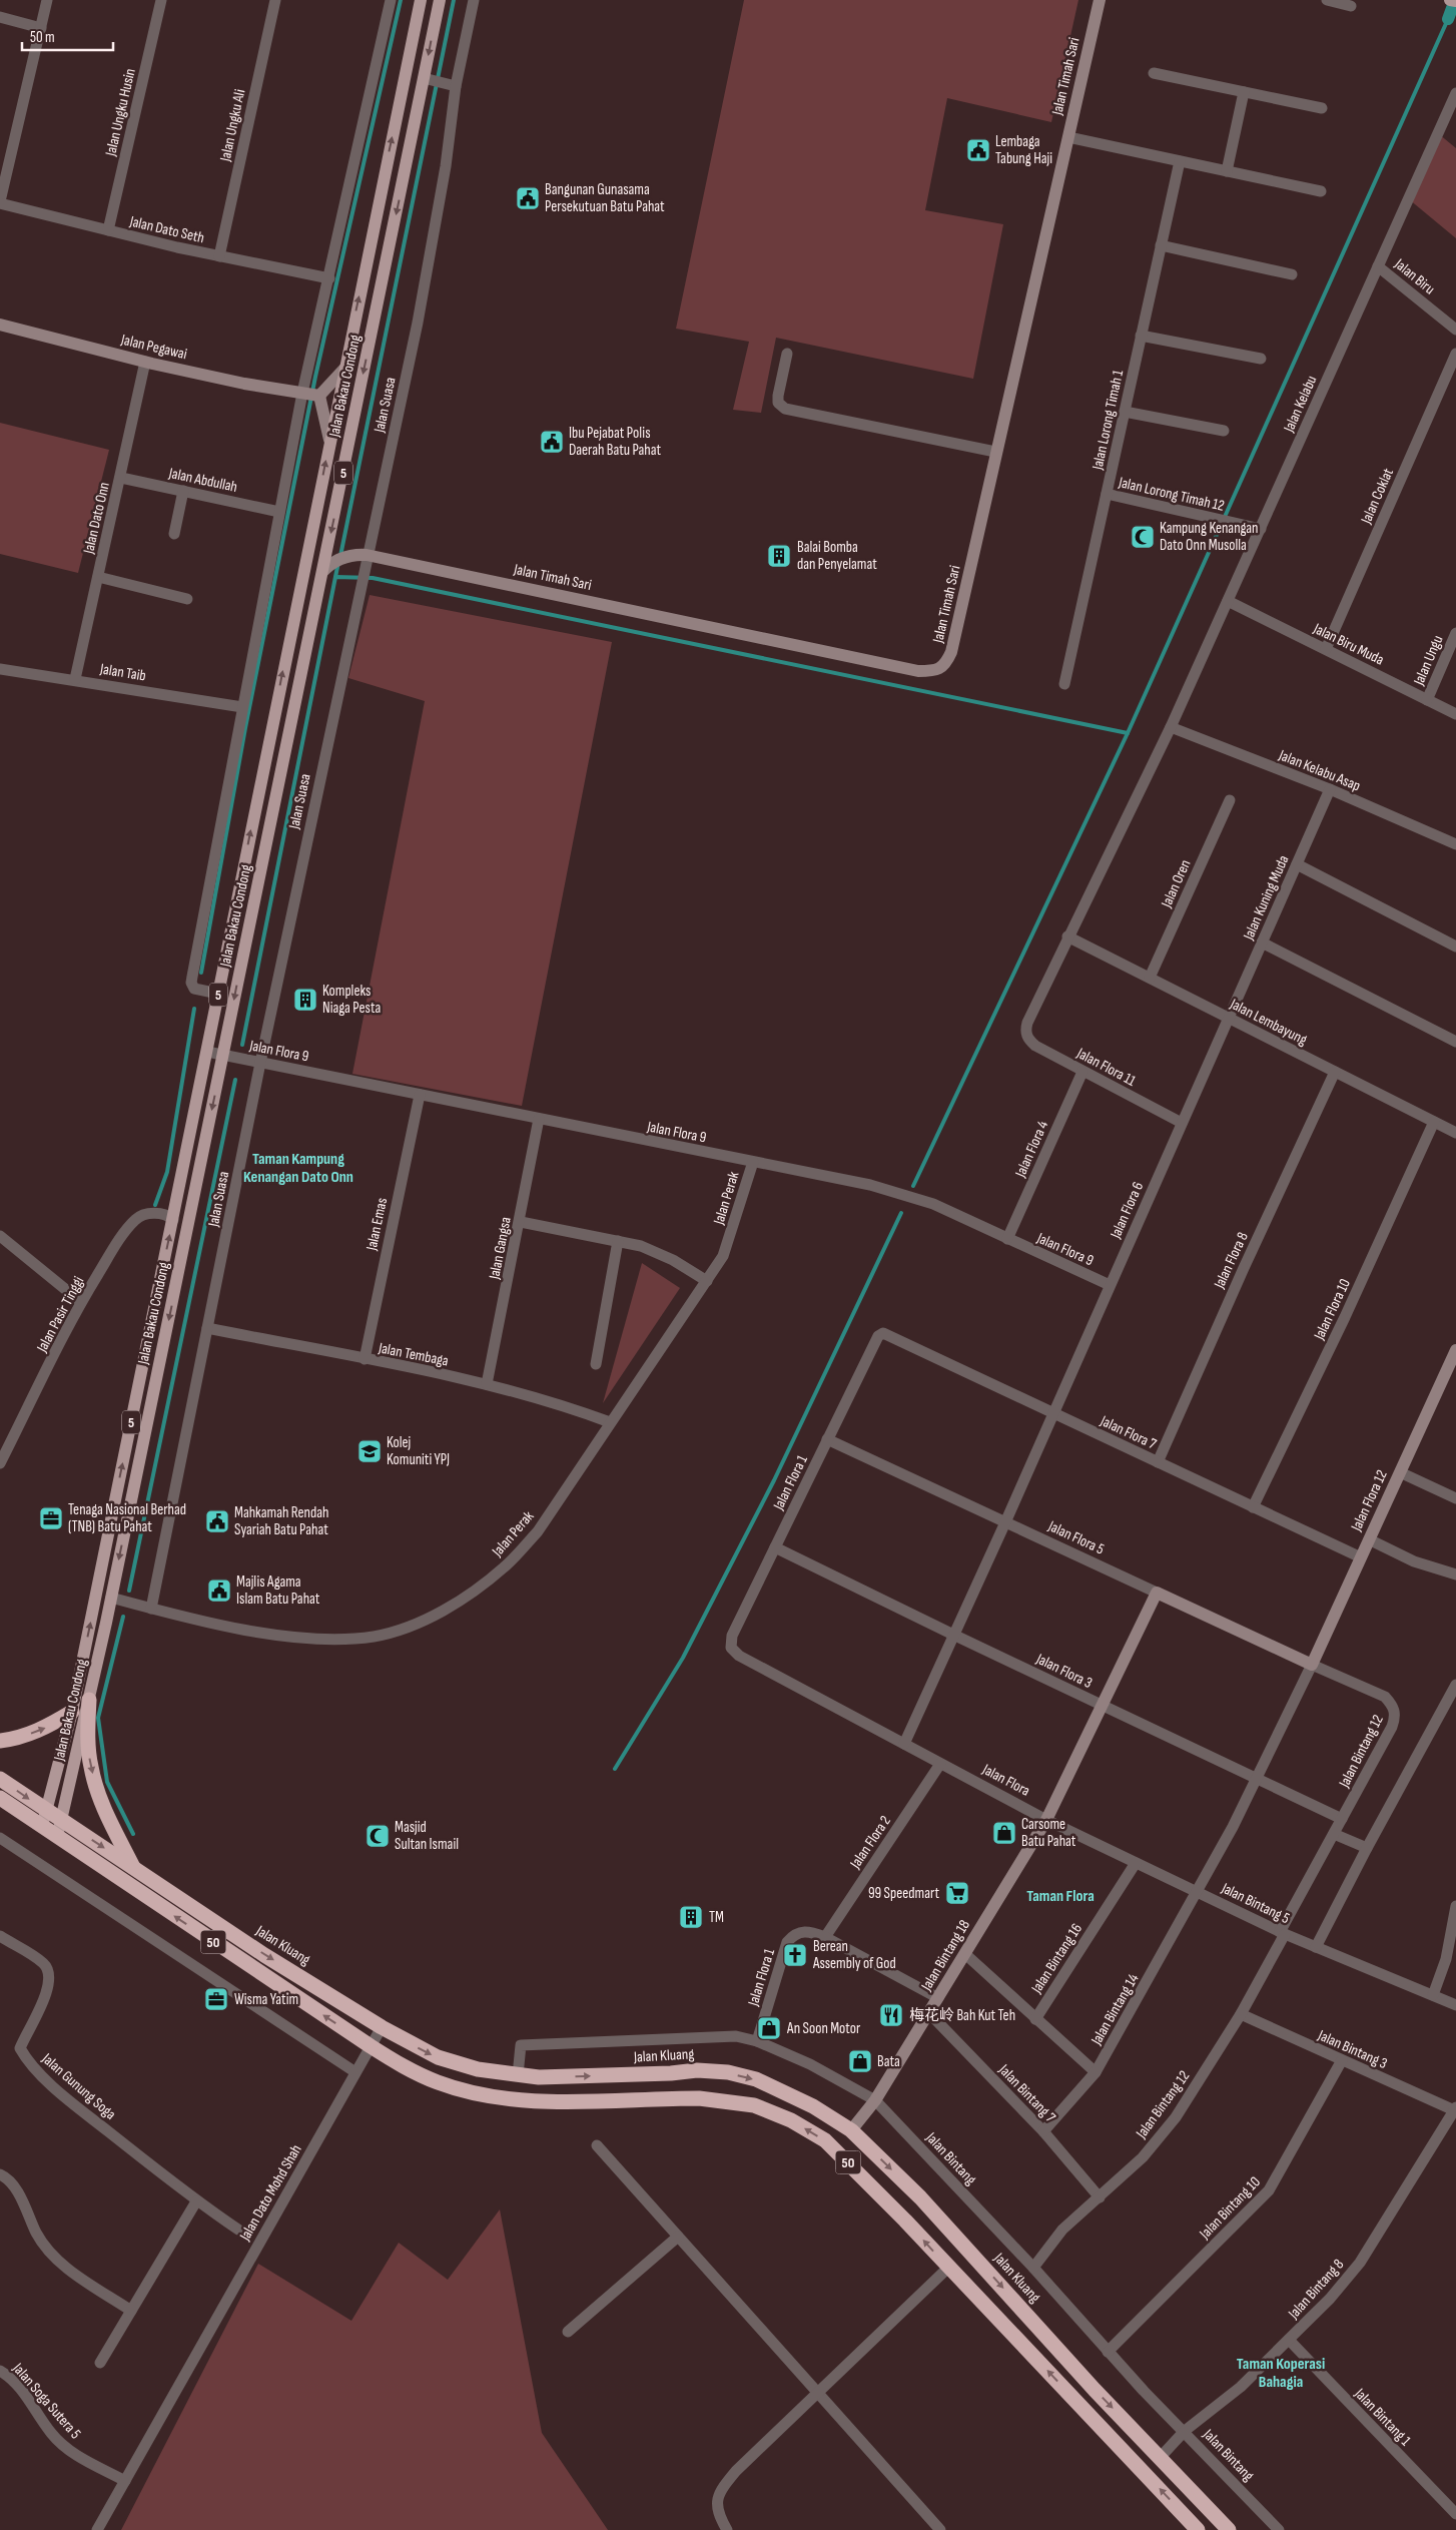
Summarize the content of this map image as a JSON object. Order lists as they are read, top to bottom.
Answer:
{
  "streets": {
    "highway": ["50", "Jalan Kluang"],
    "main road": ["Jalan Bakau Condong", "5"],
    "street": [
      "Jalan Timah Sari",
      "Jalan Ungku Husin",
      "Jalan Ungku Ali",
      "Jalan Dato Seth",
      "Jalan Biru",
      "Jalan Pegawai",
      "Jalan Kelabu",
      "Jalan Suasa",
      "Jalan Lorong Timah 1",
      "Jalan Abdullah",
      "Jalan Lorong Timah 12",
      "Jalan Coklat",
      "Jalan Dato Onn",
      "Jalan Biru Muda",
      "Jalan Ungu",
      "Jalan Taib",
      "Jalan Kelabu Asap",
      "Jalan Oren",
      "Jalan Kuning Muda",
      "Jalan Lembayung",
      "Jalan Flora 9",
      "Jalan Flora 11",
      "Jalan Flora 4",
      "Jalan Perak",
      "Jalan Flora 6",
      "Jalan Emas",
      "Jalan Gangsa",
      "Jalan Flora 8",
      "Jalan Flora 10",
      "Jalan Pasir Tinggi",
      "Jalan Tembaga",
      "Jalan Flora 7",
      "Jalan Flora 1",
      "Jalan Flora 12",
      "Jalan Flora 5",
      "Jalan Flora 3",
      "Jalan Bintang 12",
      "Jalan Flora",
      "Jalan Flora 2",
      "Jalan Bintang 5",
      "Jalan Bintang 18",
      "Jalan Bintang 16",
      "Jalan Bintang 14",
      "Jalan Bintang 3",
      "Jalan Gunung Soga",
      "Jalan Bintang 7",
      "Jalan Bintang",
      "Jalan Dato Mohd Shah",
      "Jalan Bintang 10",
      "Jalan Bintang 8",
      "Jalan Soga Sutera 5",
      "Jalan Bintang 1"
    ]
  },
  "crossings": [
    ["Jalan Timah Sari", "Jalan Suasa"],
    ["Jalan Ungku Husin", "Jalan Dato Seth"],
    ["Jalan Ungku Ali", "Jalan Dato Seth"],
    ["Jalan Biru", "Jalan Kelabu"],
    ["Jalan Pegawai", "Jalan Dato Onn"],
    ["Jalan Bakau Condong", "Jalan Flora 9"],
    ["Jalan Bakau Condong", "Jalan Perak"],
    ["Jalan Bakau Condong", "Jalan Pasir Tinggi"],
    ["Jalan Bakau Condong", "50"],
    ["Jalan Bakau Condong", "Jalan Kluang"],
    ["Jalan Kelabu", "Jalan Lorong Timah 12"],
    ["Jalan Kelabu", "Jalan Biru Muda"],
    ["Jalan Kelabu", "Jalan Kelabu Asap"],
    ["Jalan Kelabu", "Jalan Lembayung"],
    ["Jalan Kelabu", "Jalan Flora 11"],
    ["Jalan Suasa", "Jalan Flora 9"],
    ["Jalan Suasa", "Jalan Perak"],
    ["Jalan Suasa", "Jalan Tembaga"],
    ["Jalan Lorong Timah 1", "Jalan Lorong Timah 12"],
    ["Jalan Abdullah", "Jalan Dato Onn"],
    ["Jalan Coklat", "Jalan Biru Muda"],
    ["Jalan Dato Onn", "Jalan Taib"],
    ["Jalan Biru Muda", "Jalan Ungu"],
    ["Jalan Kelabu Asap", "Jalan Kuning Muda"],
    ["Jalan Oren", "Jalan Lembayung"],
    ["Jalan Kuning Muda", "Jalan Lembayung"],
    ["Jalan Kuning Muda", "Jalan Flora 6"],
    ["Jalan Lembayung", "Jalan Flora 6"],
    ["Jalan Lembayung", "Jalan Flora 8"],
    ["Jalan Lembayung", "Jalan Flora 10"],
    ["Jalan Flora 9", "Jalan Flora 4"],
    ["Jalan Flora 9", "Jalan Perak"],
    ["Jalan Flora 9", "Jalan Flora 6"],
    ["Jalan Flora 9", "Jalan Emas"],
    ["Jalan Flora 9", "Jalan Gangsa"],
    ["Jalan Flora 11", "Jalan Flora 4"],
    ["Jalan Flora 11", "Jalan Flora 6"],
    ["Jalan Perak", "Jalan Tembaga"],
    ["Jalan Flora 6", "Jalan Flora 7"],
    ["Jalan Flora 6", "Jalan Flora 5"],
    ["Jalan Flora 6", "Jalan Flora 3"],
    ["Jalan Flora 6", "Jalan Flora"],
    ["Jalan Emas", "Jalan Tembaga"],
    ["Jalan Gangsa", "Jalan Tembaga"],
    ["Jalan Flora 8", "Jalan Flora 7"],
    ["Jalan Flora 10", "Jalan Flora 7"],
    ["Jalan Flora 7", "Jalan Flora 1"],
    ["Jalan Flora 7", "Jalan Flora 12"],
    ["Jalan Flora 1", "Jalan Flora 5"],
    ["Jalan Flora 1", "Jalan Flora 3"],
    ["Jalan Flora 1", "Jalan Flora"],
    ["Jalan Flora 1", "Jalan Flora 2"],
    ["Jalan Flora 1", "Jalan Bintang 18"],
    ["Jalan Flora 1", "Jalan Bintang"],
    ["Jalan Flora 12", "Jalan Flora 5"],
    ["Jalan Flora 12", "Jalan Bintang 12"],
    ["Jalan Flora 12", "Jalan Bintang 14"],
    ["Jalan Flora 5", "Jalan Bintang 12"],
    ["Jalan Flora 5", "Jalan Bintang 14"],
    ["Jalan Flora 3", "Jalan Bintang 12"],
    ["Jalan Flora 3", "Jalan Bintang 14"],
    ["Jalan Bintang 12", "Jalan Bintang 5"],
    ["Jalan Bintang 12", "Jalan Bintang 14"],
    ["Jalan Bintang 12", "Jalan Bintang 3"],
    ["Jalan Bintang 12", "Jalan Bintang 7"],
    ["Jalan Bintang 12", "Jalan Bintang"],
    ["Jalan Flora", "Jalan Flora 2"],
    ["Jalan Flora", "Jalan Bintang 5"],
    ["Jalan Flora", "Jalan Bintang 18"],
    ["Jalan Bintang 5", "Jalan Bintang 18"],
    ["Jalan Bintang 5", "Jalan Bintang 16"],
    ["Jalan Bintang 5", "Jalan Bintang 14"],
    ["50", "Jalan Dato Mohd Shah"],
    ["Jalan Kluang", "Jalan Bintang 18"],
    ["Jalan Kluang", "Jalan Bintang"],
    ["Jalan Kluang", "Jalan Dato Mohd Shah"],
    ["Jalan Kluang", "Jalan Bintang 8"],
    ["Jalan Bintang 18", "Jalan Bintang 7"],
    ["Jalan Bintang 18", "Jalan Bintang"],
    ["Jalan Bintang 14", "Jalan Bintang 7"],
    ["Jalan Bintang 3", "Jalan Bintang 10"],
    ["Jalan Bintang 3", "Jalan Bintang 8"],
    ["Jalan Bintang", "Jalan Bintang 10"],
    ["Jalan Bintang", "Jalan Bintang 8"],
    ["Jalan Dato Mohd Shah", "Jalan Soga Sutera 5"],
    ["Jalan Bintang 8", "Jalan Bintang 1"]
  ],
  "districts": ["Taman Kampung Kenangan Dato Onn", "Taman Flora", "Taman Koperasi Bahagia"],
  "places": {
    "public building": [
      "Lembaga Tabung Haji",
      "Bangunan Gunasama Persekutuan Batu Pahat",
      "Ibu Pejabat Polis Daerah Batu Pahat",
      "Mahkamah Rendah Syariah Batu Pahat",
      "Majlis Agama Islam Batu Pahat"
    ],
    "mosque": ["Kampung Kenangan Dato Onn Musolla", "Masjid Sultan Ismail"],
    "building": ["Balai Bomba dan Penyelamat", "Kompleks Niaga Pesta", "TM"],
    "school or university": ["Kolej Komuniti YPJ"],
    "office": ["Tenaga Nasional Berhad (TNB) Batu Pahat", "Wisma Yatim"],
    "shop": ["Carsome Batu Pahat", "An Soon Motor", "Bata"],
    "supermarket": ["99 Speedmart"],
    "church": ["Berean Assembly of God"],
    "restaurant": ["梅花岭 Bah Kut Teh"]
  },
  "scale_bar": "50 m"
}
